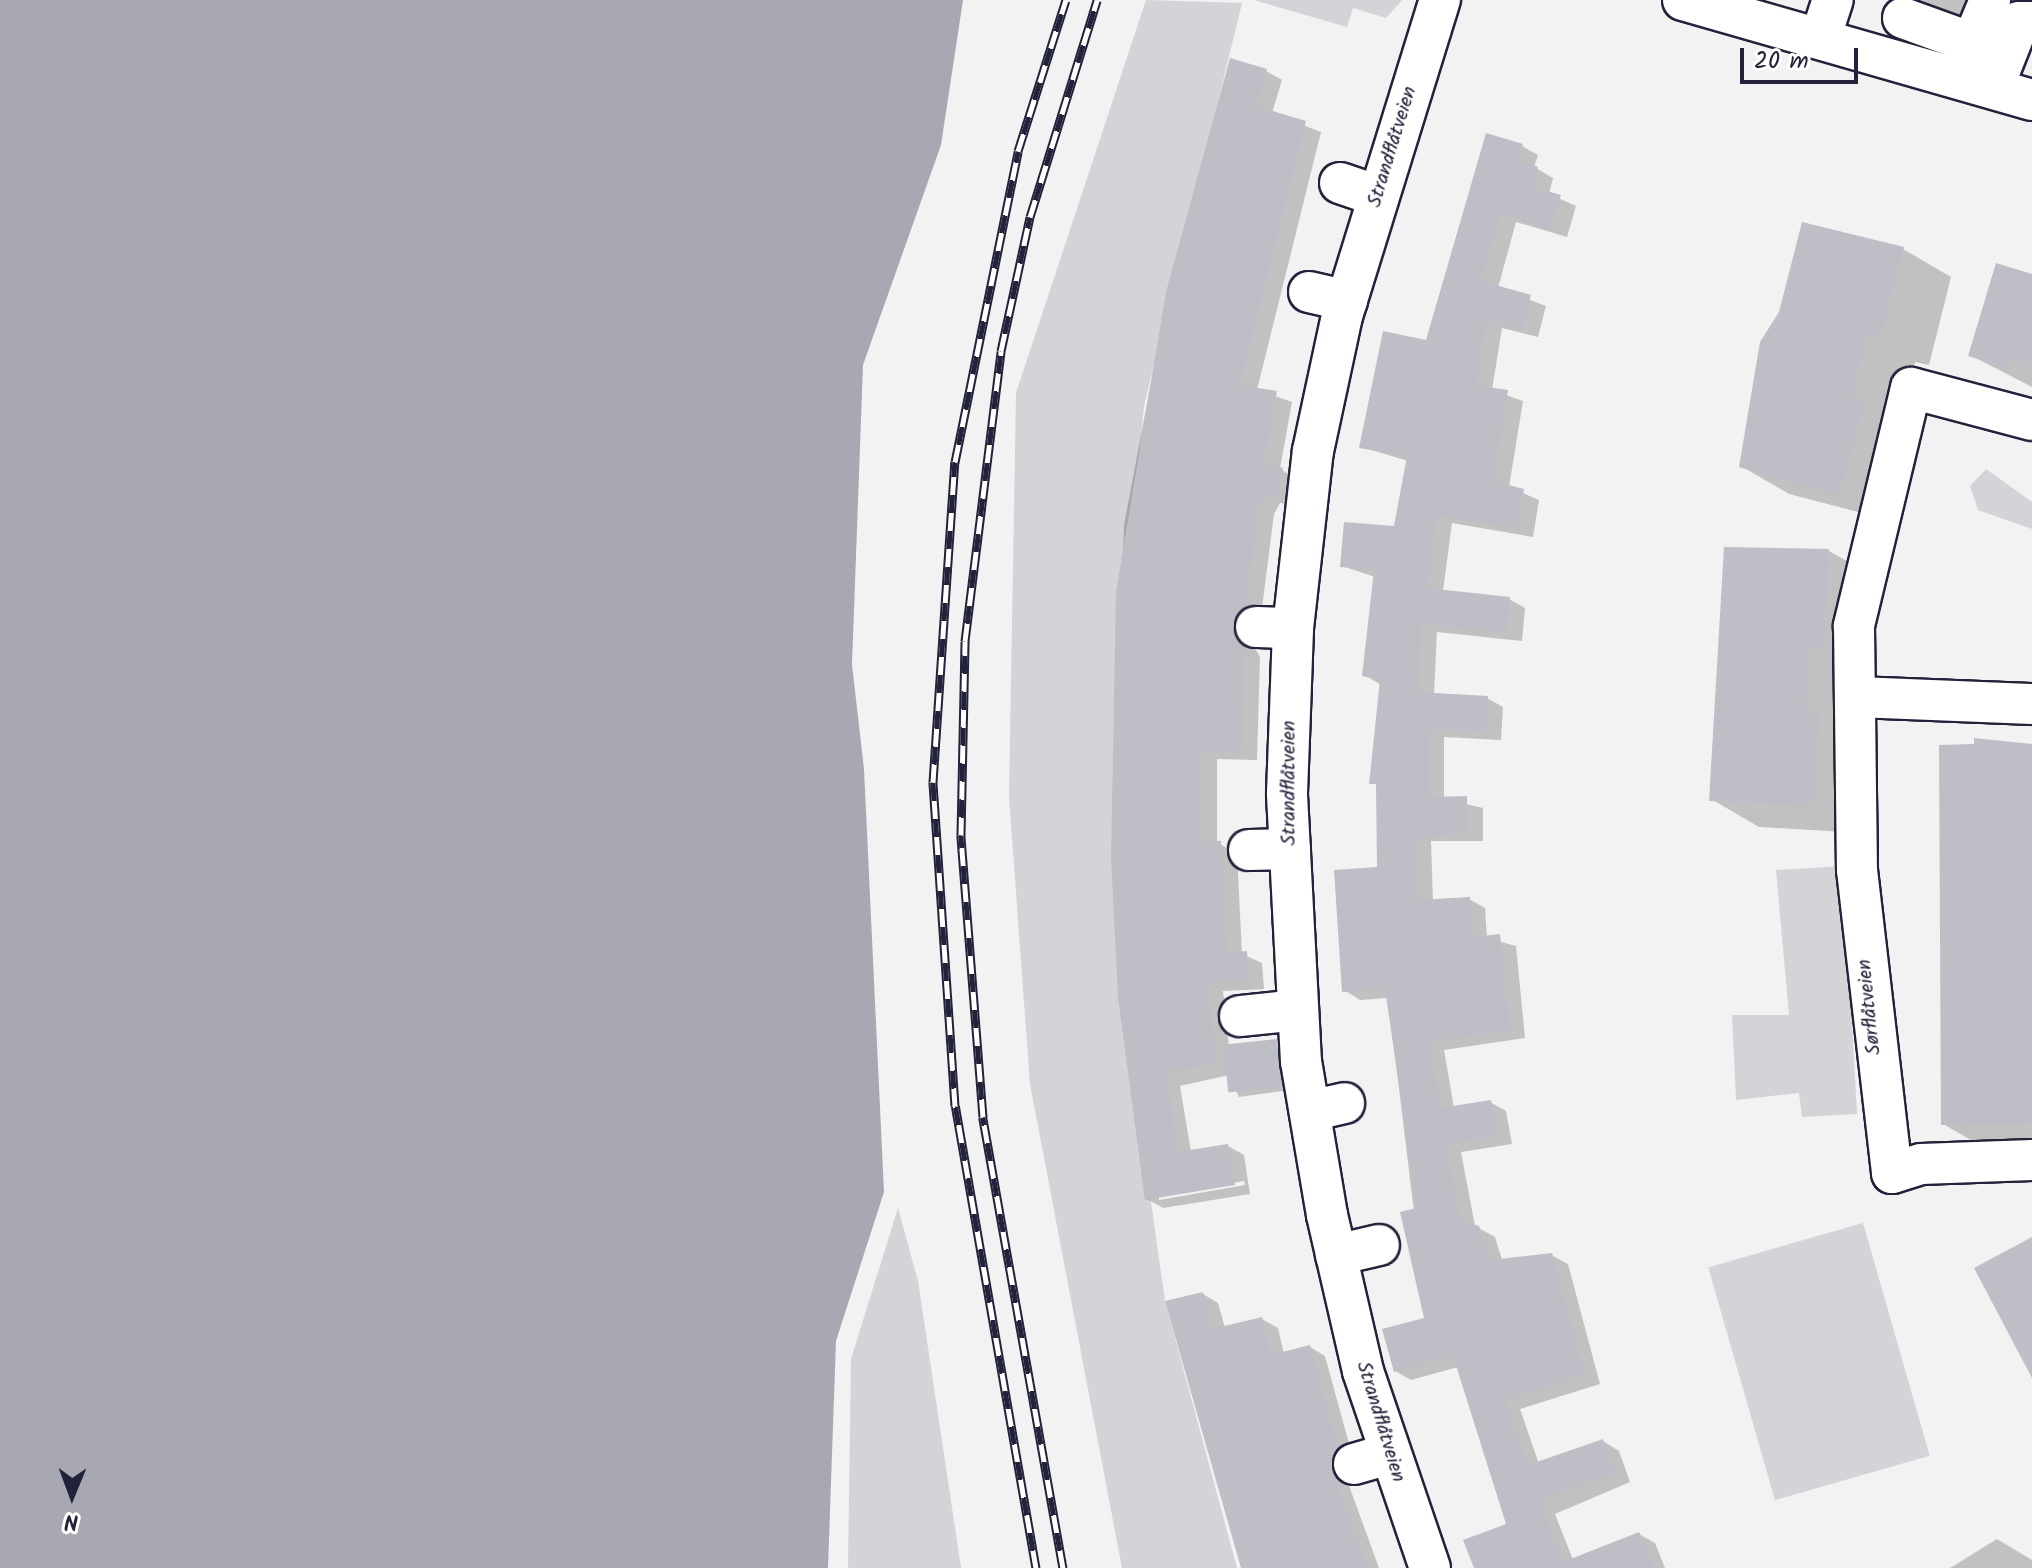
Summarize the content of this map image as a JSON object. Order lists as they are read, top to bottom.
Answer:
{
  "streets": {
    "street": ["Strandflåtveien", "Sørflåtveien"]
  },
  "scale_bar": "20 m",
  "north": "bottom"
}
